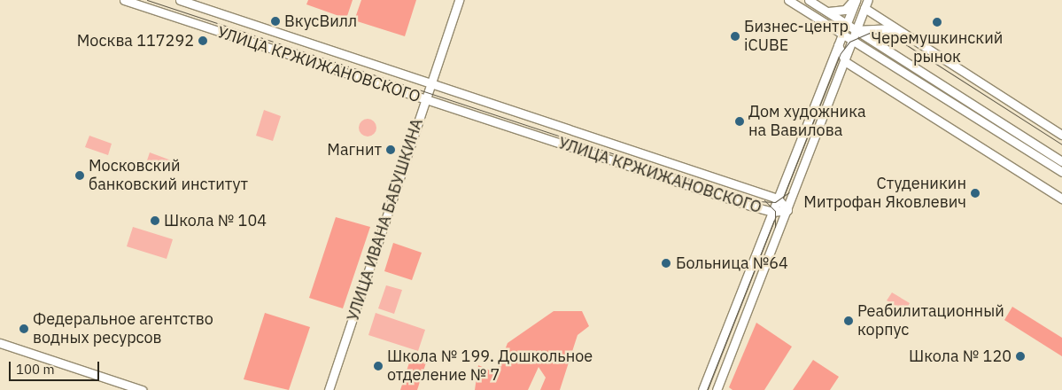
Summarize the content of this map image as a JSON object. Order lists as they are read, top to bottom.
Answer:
{
  "streets": {
    "street": ["УЛИЦА КРЖИЖАНОВСКОГО", "УЛИЦА ИВАНА БАБУШКИНА"]
  },
  "crossings": [
    ["УЛИЦА КРЖИЖАНОВСКОГО", "УЛИЦА ИВАНА БАБУШКИНА"]
  ],
  "places": [
    "ВкусВилл",
    "Черемушкинский рынок",
    "Бизнес-центр iCUBE",
    "Москва 117292",
    "Дом художника на Вавилова",
    "Магнит",
    "Московский банковский институт",
    "Студеникин Митрофан Яковлевич",
    "Школа № 104",
    "Больница №64",
    "Реабилитационный корпус",
    "Федеральное агентство водных ресурсов",
    "Школа № 120",
    "Школа № 199. Дошкольное отделение № 7"
  ],
  "scale_bar": "100 m"
}
